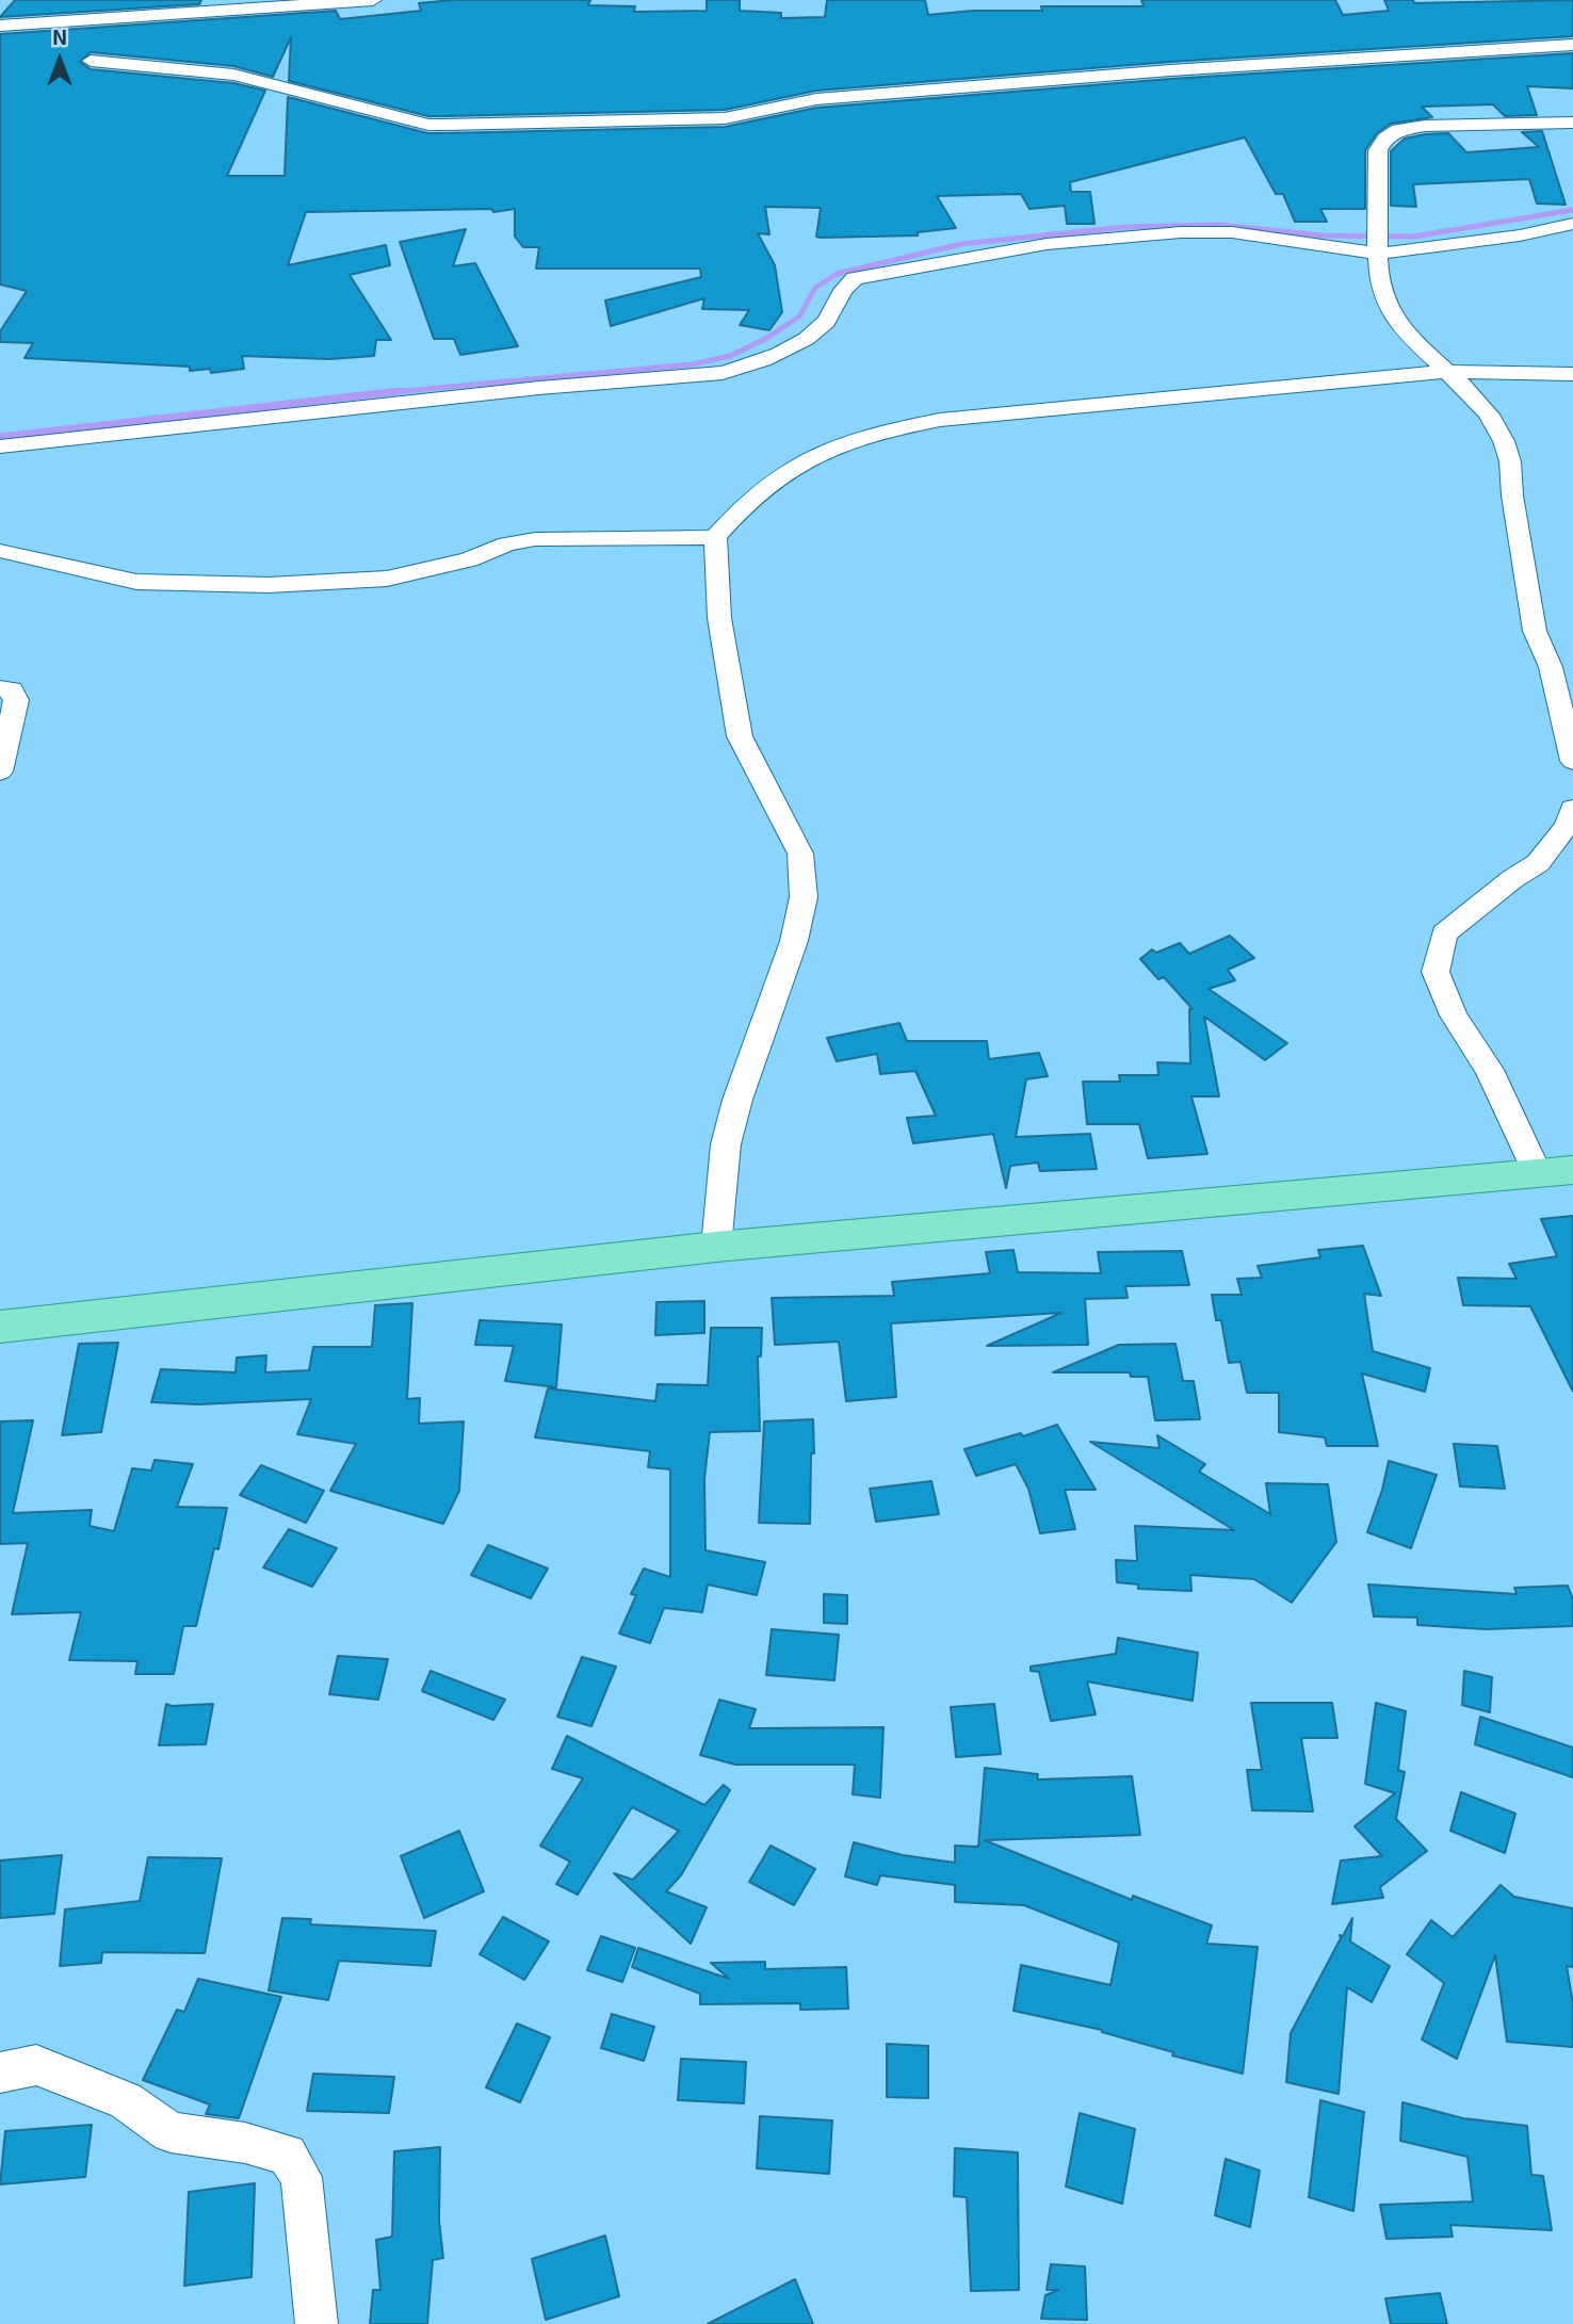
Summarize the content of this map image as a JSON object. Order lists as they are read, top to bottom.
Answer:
{
  "north": "top"
}
